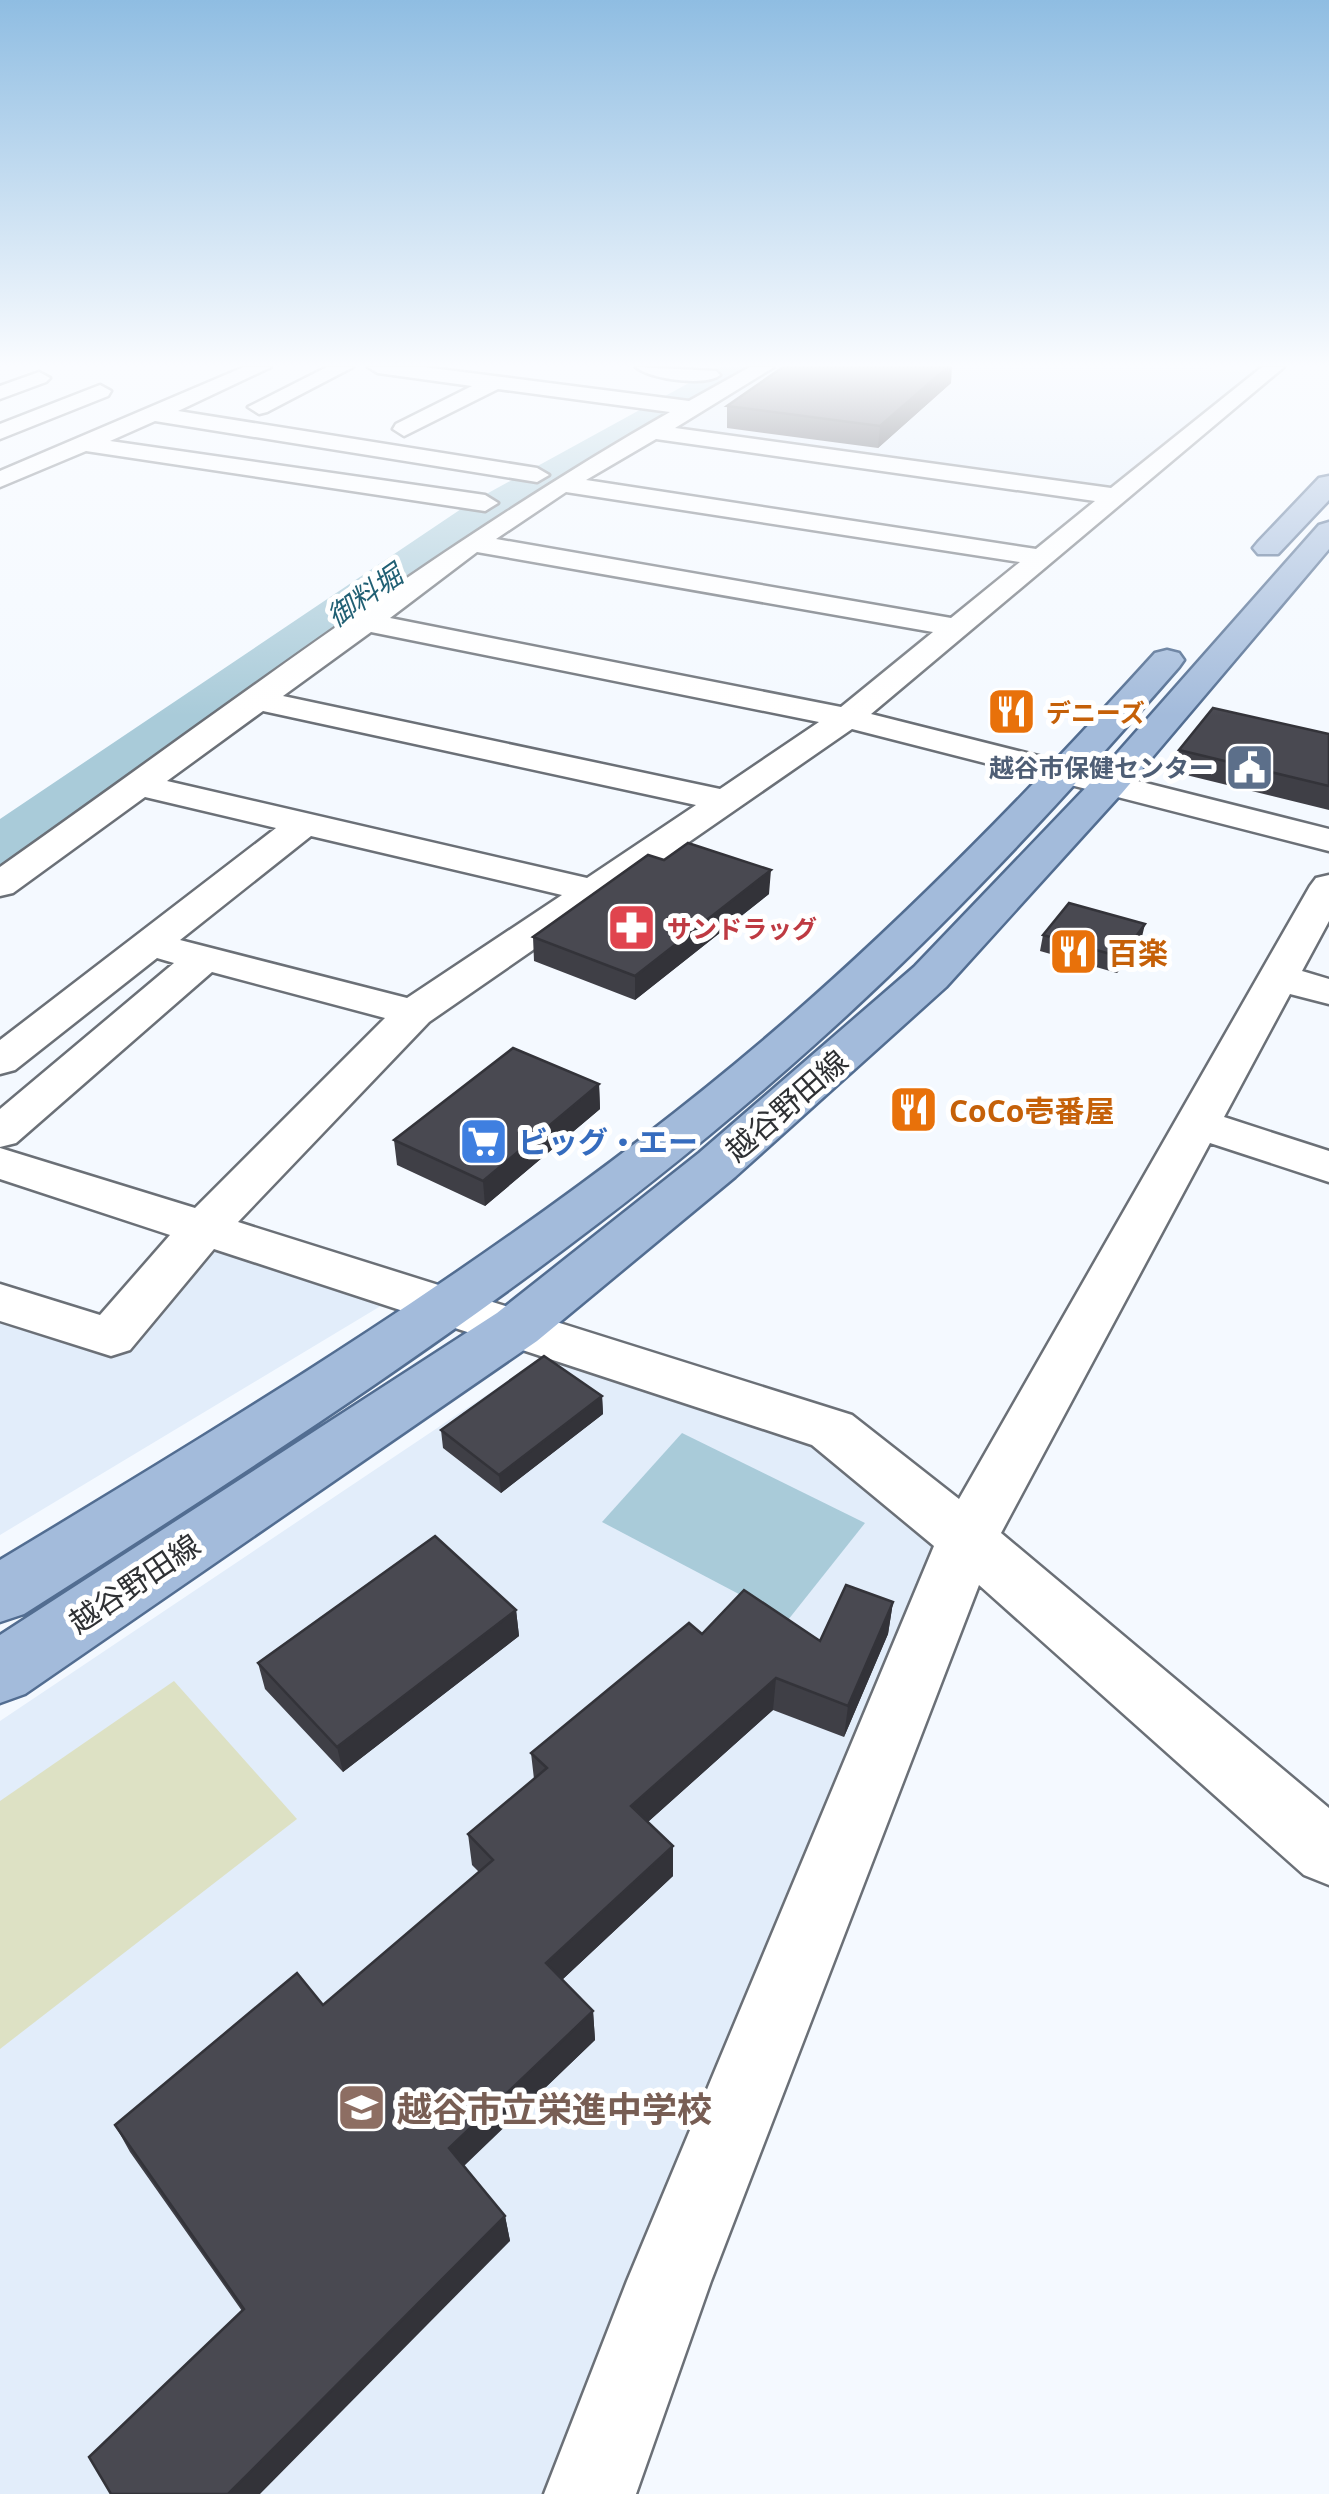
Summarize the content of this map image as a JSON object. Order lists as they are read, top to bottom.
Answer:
{
  "streets": {
    "main road": ["越谷野田線"]
  },
  "water": ["御料堀"],
  "places": {
    "restaurant": ["デニーズ", "百楽", "CoCo壱番屋"],
    "public building": ["越谷市保健センター"],
    "pharmacy": ["サンドラッグ"],
    "supermarket": ["ビッグ・エー"],
    "school or university": ["越谷市立栄進中学校"]
  }
}
